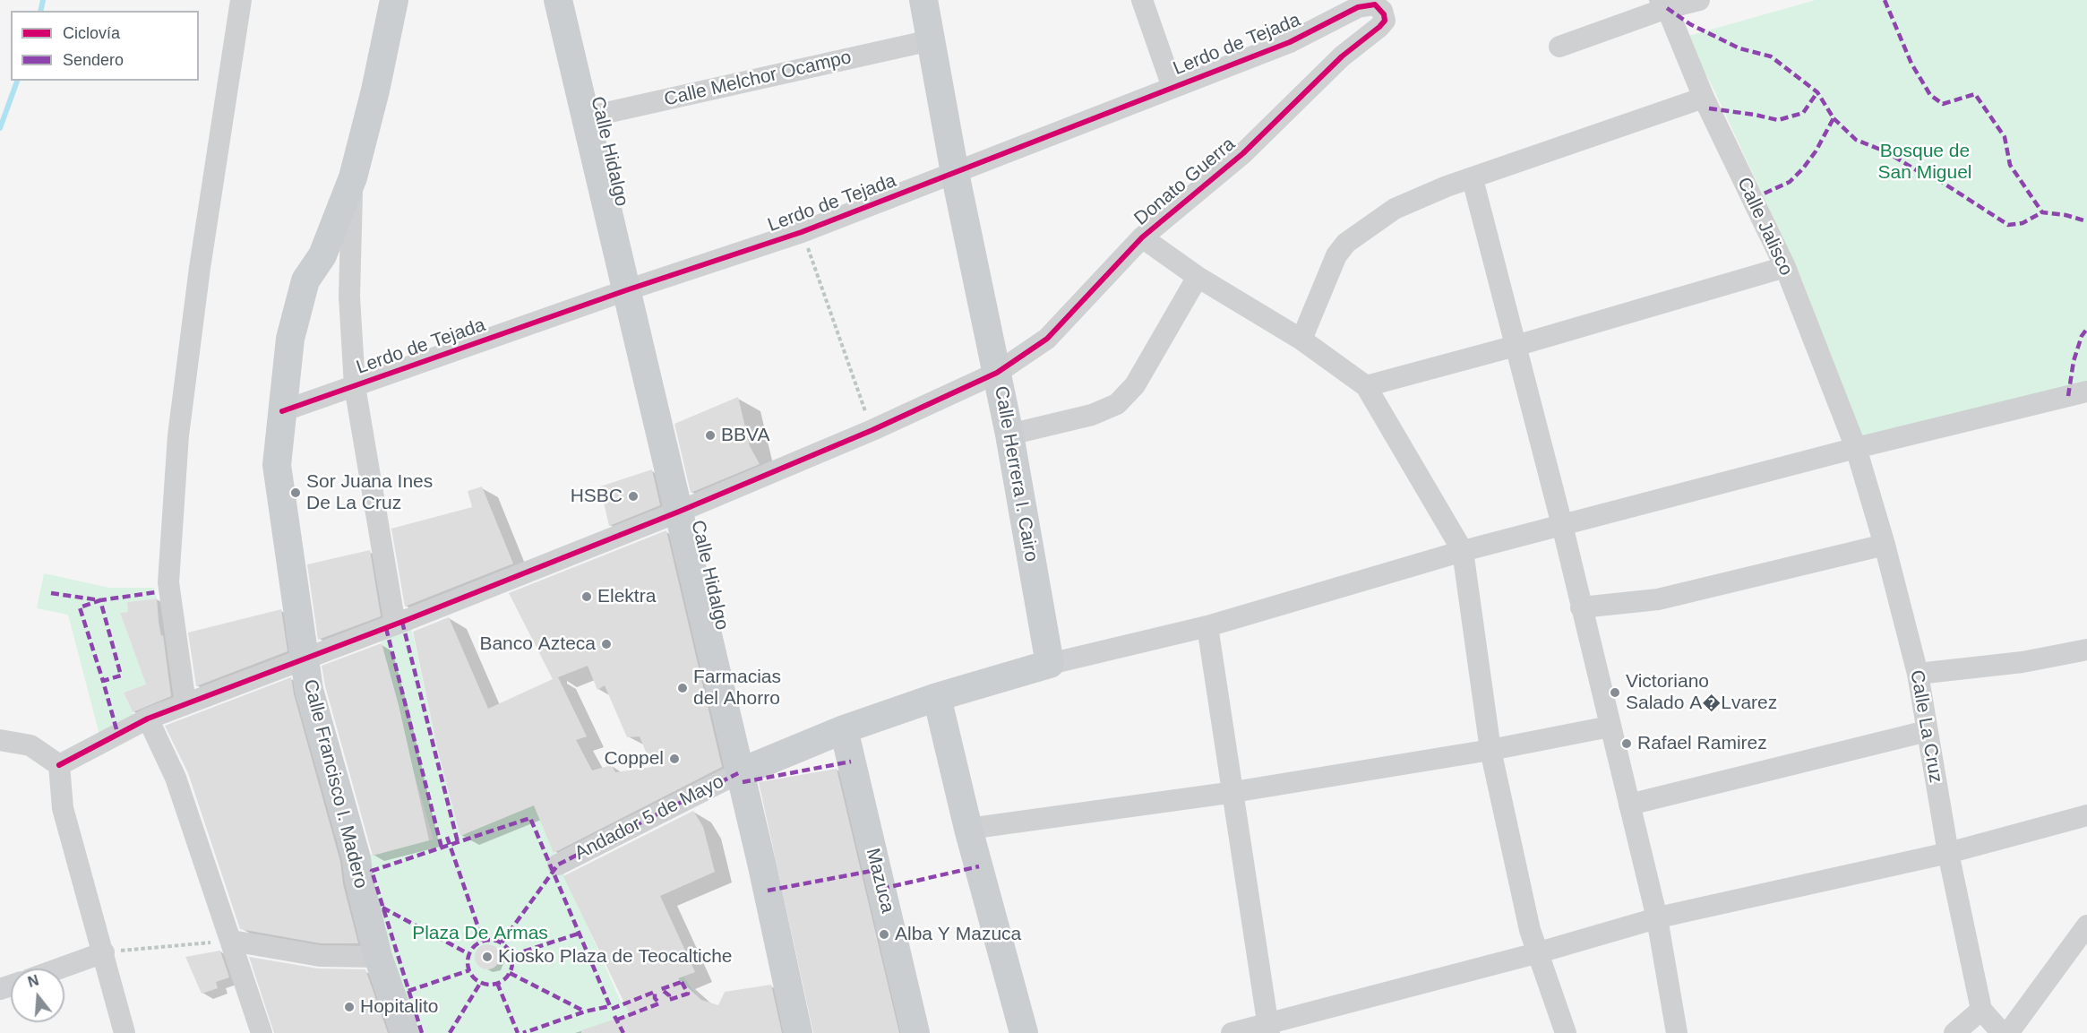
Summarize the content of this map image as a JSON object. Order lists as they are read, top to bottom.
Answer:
{
  "streets": {
    "main road": [
      "Calle Hidalgo",
      "Calle Herrera I. Cairo",
      "Calle Francisco I. Madero",
      "Mazuca"
    ],
    "street": [
      "Lerdo de Tejada",
      "Calle Melchor Ocampo",
      "Donato Guerra",
      "Calle Jalisco",
      "Calle La Cruz",
      "Andador 5 de Mayo"
    ]
  },
  "crossings": [
    ["Lerdo de Tejada", "Calle Hidalgo"],
    ["Lerdo de Tejada", "Donato Guerra"],
    ["Lerdo de Tejada", "Calle Herrera I. Cairo"],
    ["Lerdo de Tejada", "Calle Francisco I. Madero"],
    ["Calle Melchor Ocampo", "Calle Hidalgo"],
    ["Calle Melchor Ocampo", "Calle Herrera I. Cairo"],
    ["Calle Hidalgo", "Donato Guerra"],
    ["Calle Hidalgo", "Andador 5 de Mayo"],
    ["Donato Guerra", "Calle Herrera I. Cairo"],
    ["Donato Guerra", "Calle Francisco I. Madero"],
    ["Calle Jalisco", "Calle La Cruz"]
  ],
  "parks": ["Bosque de San Miguel", "Plaza De Armas"],
  "places": [
    "BBVA",
    "Sor Juana Ines De La Cruz",
    "HSBC",
    "Elektra",
    "Banco Azteca",
    "Farmacias del Ahorro",
    "Victoriano Salado A�Lvarez",
    "Rafael Ramirez",
    "Coppel",
    "Alba Y Mazuca",
    "Kiosko Plaza de Teocaltiche",
    "Hopitalito"
  ],
  "legend": ["Ciclovía", "Sendero"],
  "north": "top"
}
